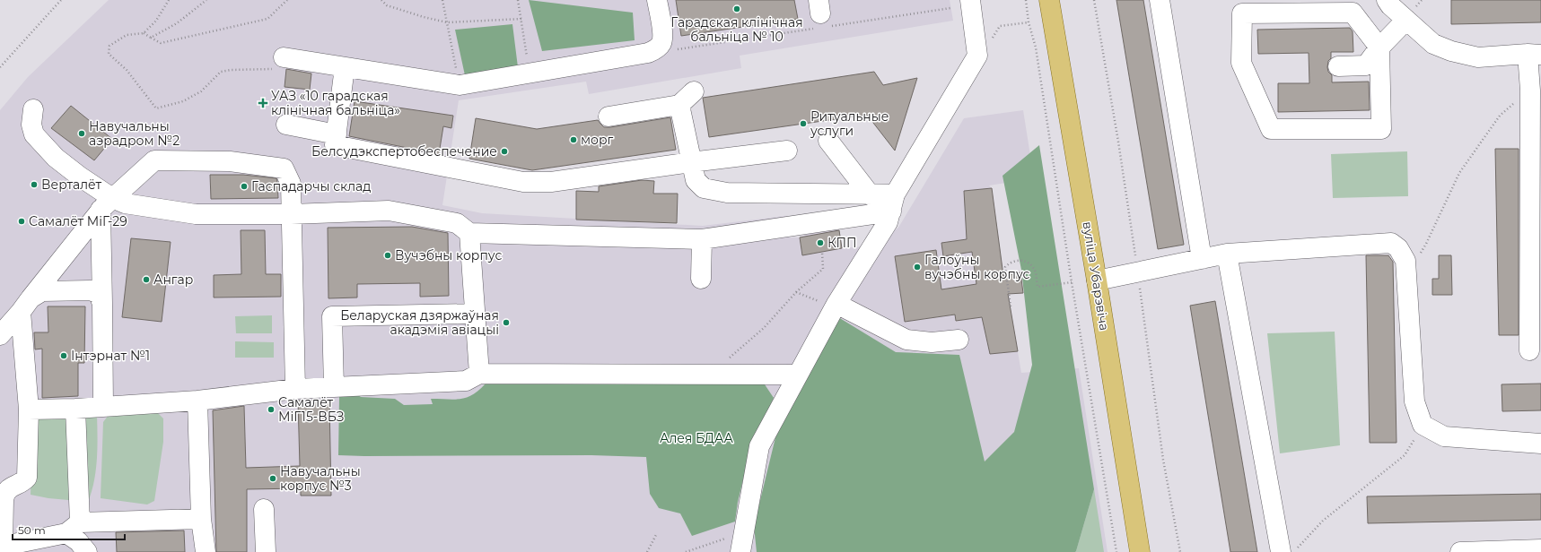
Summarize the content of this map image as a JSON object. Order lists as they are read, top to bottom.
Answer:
{
  "streets": {
    "main road": ["вуліца Убарэвіча"]
  },
  "parks": ["Алея БДАА"],
  "places": {
    "other": [
      "Гарадская клінічная бальніца № 10",
      "Ритуальные услуги",
      "Навучальны аэрадром №2",
      "морг",
      "Белсудэкспертобеспечение",
      "Верталёт",
      "Гаспадарчы склад",
      "Самалёт МіГ-29",
      "КПП",
      "Вучэбны корпус",
      "Галоўны вучэбны корпус",
      "Ангар",
      "Беларуская дзяржаўная акадэмія авіацыі",
      "Інтэрнат №1",
      "Самалёт МіГ15-ВБЗ",
      "Навучальны корпус №3"
    ],
    "health": ["УАЗ «10 гарадская клінічная бальніца»"]
  },
  "scale_bar": "50 m"
}
